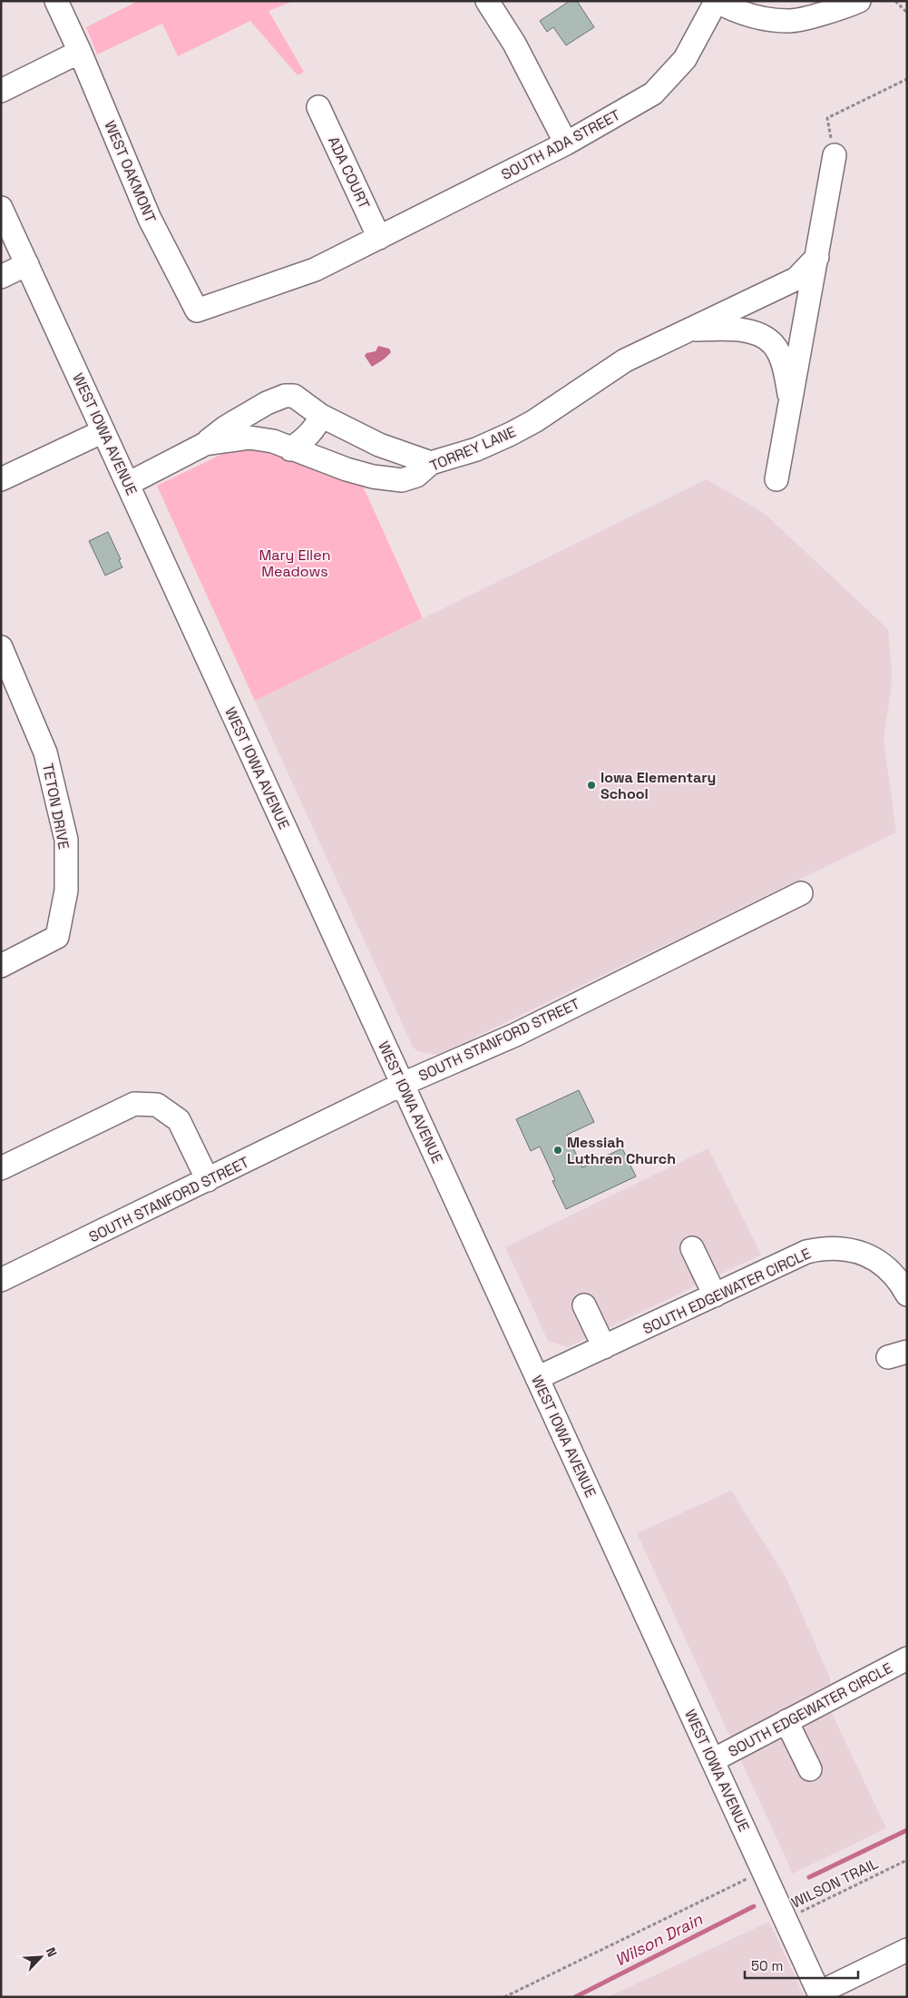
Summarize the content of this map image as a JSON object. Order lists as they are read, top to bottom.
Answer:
{
  "streets": {
    "street": [
      "SOUTH ADA STREET",
      "WEST OAKMONT",
      "ADA COURT",
      "WEST IOWA AVENUE",
      "TORREY LANE",
      "TETON DRIVE",
      "SOUTH STANFORD STREET",
      "SOUTH EDGEWATER CIRCLE"
    ],
    "path": ["WILSON TRAIL"]
  },
  "crossings": [
    ["SOUTH ADA STREET", "WEST OAKMONT"],
    ["SOUTH ADA STREET", "ADA COURT"],
    ["WEST IOWA AVENUE", "TORREY LANE"],
    ["WEST IOWA AVENUE", "SOUTH STANFORD STREET"],
    ["WEST IOWA AVENUE", "SOUTH EDGEWATER CIRCLE"],
    ["WEST IOWA AVENUE", "WILSON TRAIL"]
  ],
  "water": ["Wilson Drain"],
  "parks": ["Mary Ellen Meadows"],
  "places": ["Iowa Elementary School", "Messiah Luthren Church"],
  "scale_bar": "50 m",
  "north": "top right"
}
